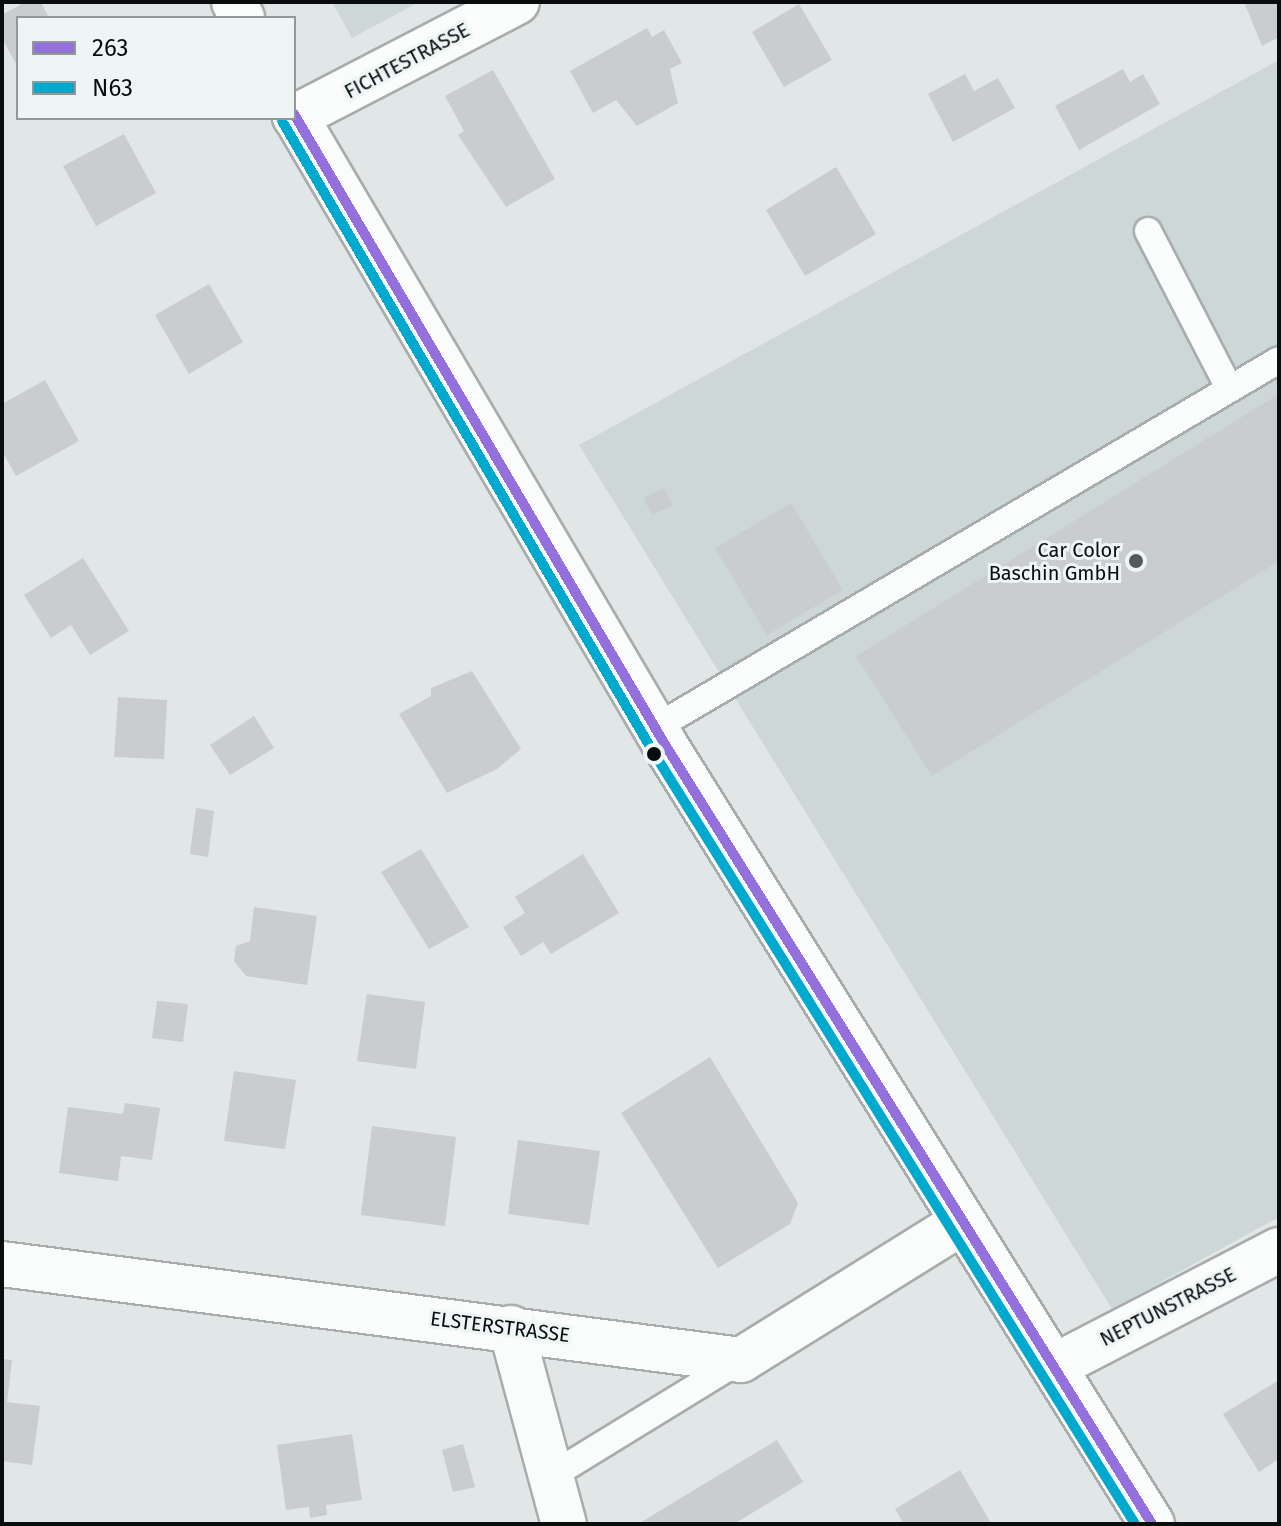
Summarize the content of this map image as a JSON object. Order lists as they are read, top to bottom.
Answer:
{
  "streets": {
    "street": ["FICHTESTRASSE", "NEPTUNSTRASSE", "ELSTERSTRASSE"]
  },
  "places": ["Car Color Baschin GmbH"],
  "lines": ["transit line 263", "transit line N63"],
  "legend": ["263", "N63"]
}
